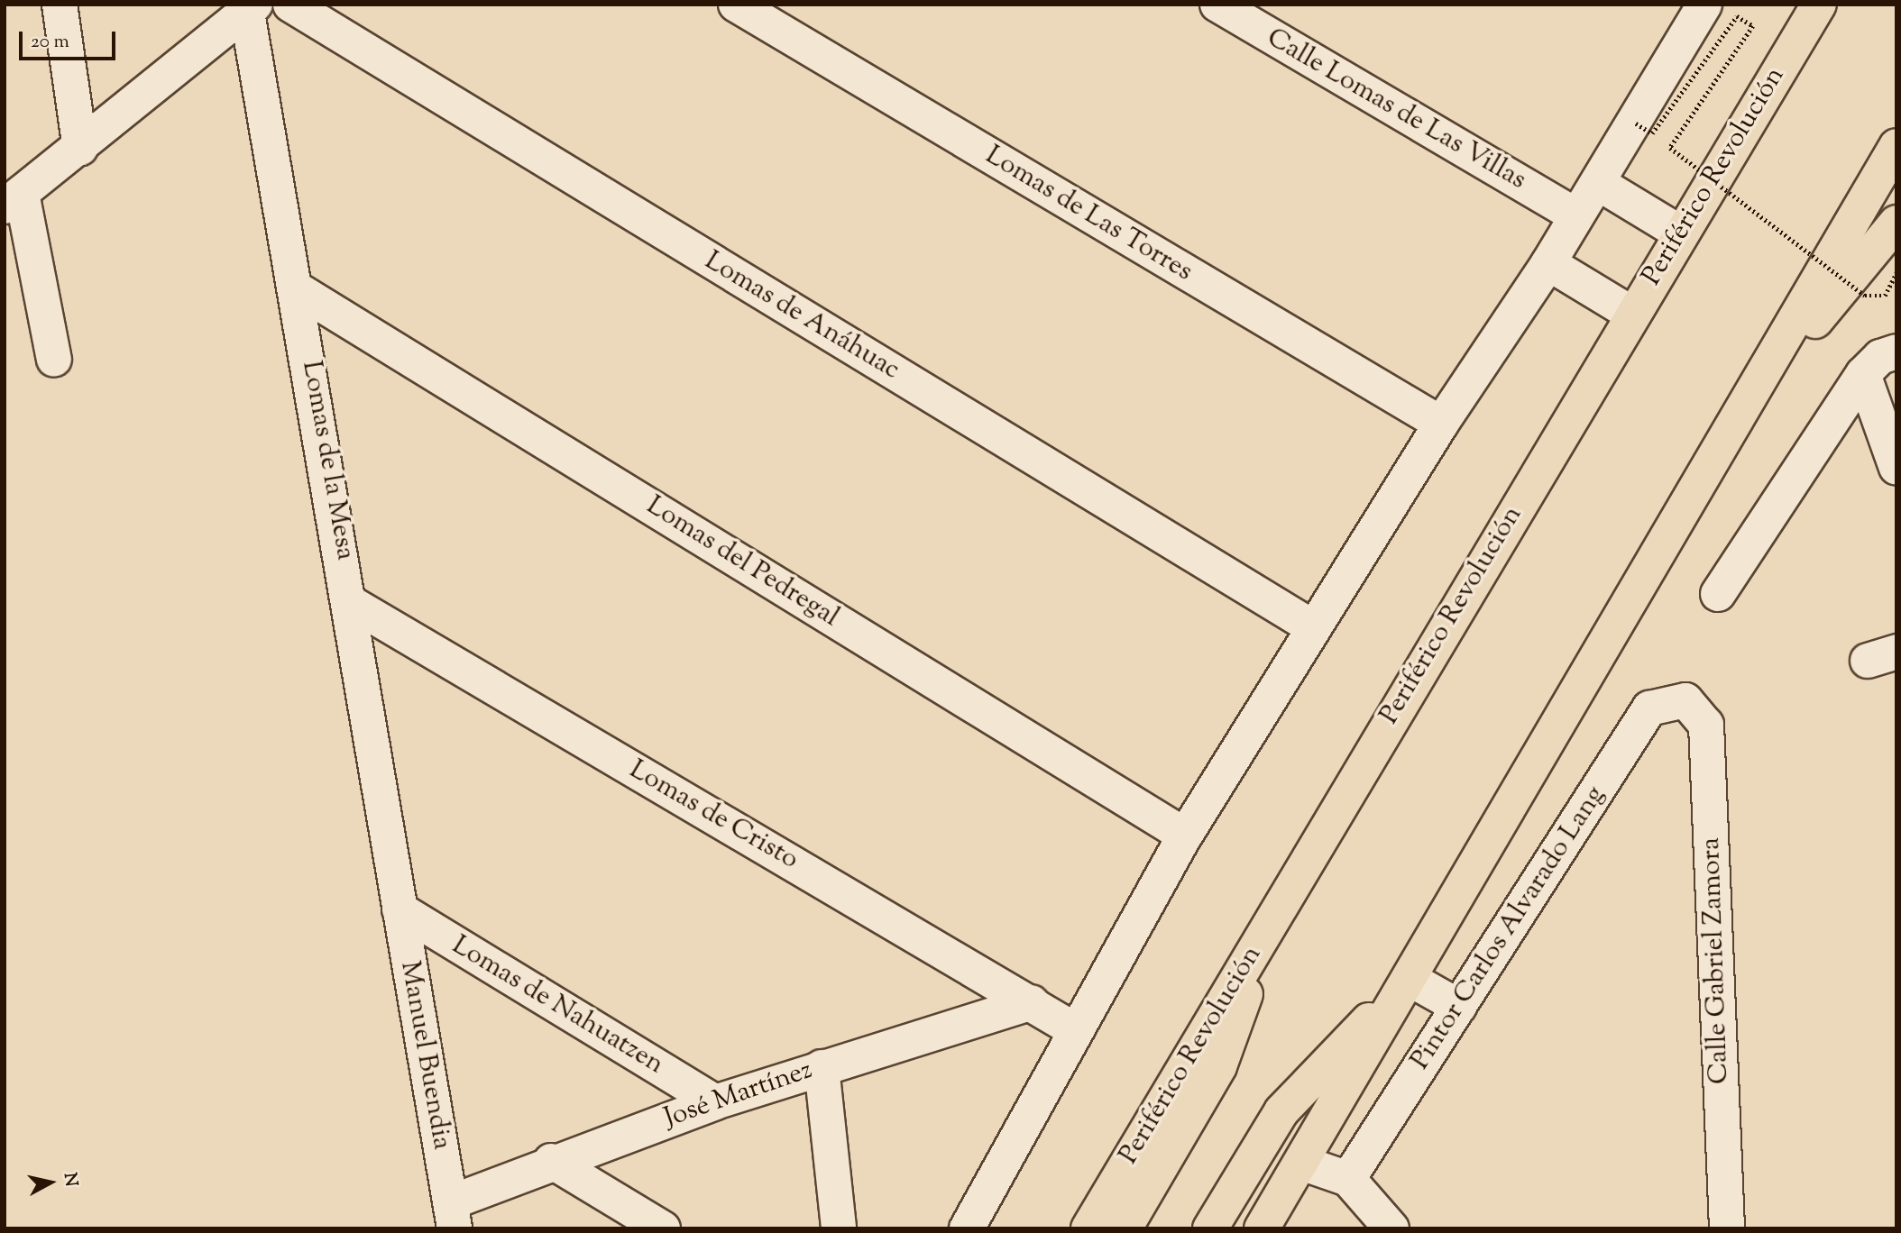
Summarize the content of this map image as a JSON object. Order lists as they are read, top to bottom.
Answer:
{
  "streets": {
    "highway": ["Periférico Revolución"],
    "street": [
      "Calle Lomas de Las Villas",
      "Lomas de Las Torres",
      "Lomas de Anáhuac",
      "Lomas de la Mesa",
      "Lomas del Pedregal",
      "Lomas de Cristo",
      "Pintor Carlos Alvarado Lang",
      "Calle Gabriel Zamora",
      "Lomas de Nahuatzen",
      "Manuel Buendia",
      "José Martínez"
    ]
  },
  "crossings": [
    ["Lomas de la Mesa", "Lomas del Pedregal"],
    ["Lomas de la Mesa", "Lomas de Cristo"],
    ["Lomas de la Mesa", "Lomas de Nahuatzen"],
    ["Lomas de la Mesa", "Manuel Buendia"],
    ["Lomas de Cristo", "José Martínez"],
    ["Pintor Carlos Alvarado Lang", "Calle Gabriel Zamora"],
    ["Lomas de Nahuatzen", "Manuel Buendia"],
    ["Lomas de Nahuatzen", "José Martínez"],
    ["Manuel Buendia", "José Martínez"]
  ],
  "scale_bar": "20 m",
  "north": "right"
}
